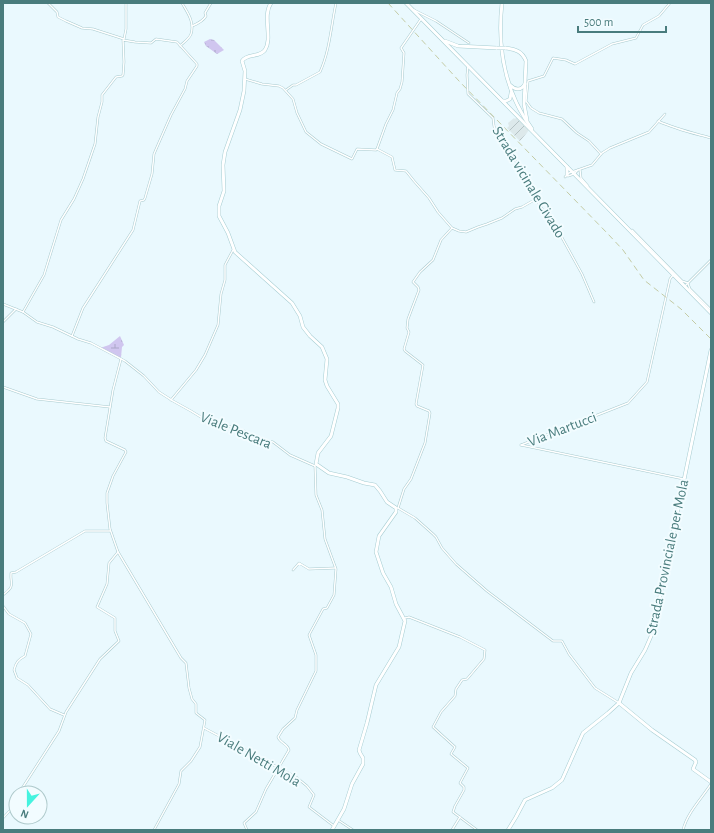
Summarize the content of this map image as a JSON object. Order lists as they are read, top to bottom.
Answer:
{
  "streets": {
    "street": [
      "Strada vicinale Civado",
      "Via Martucci",
      "Viale Pescara",
      "Strada Provinciale per Mola",
      "Viale Netti Mola"
    ]
  },
  "crossings": [
    ["Via Martucci", "Strada Provinciale per Mola"]
  ],
  "scale_bar": "500 m",
  "north": "bottom"
}
